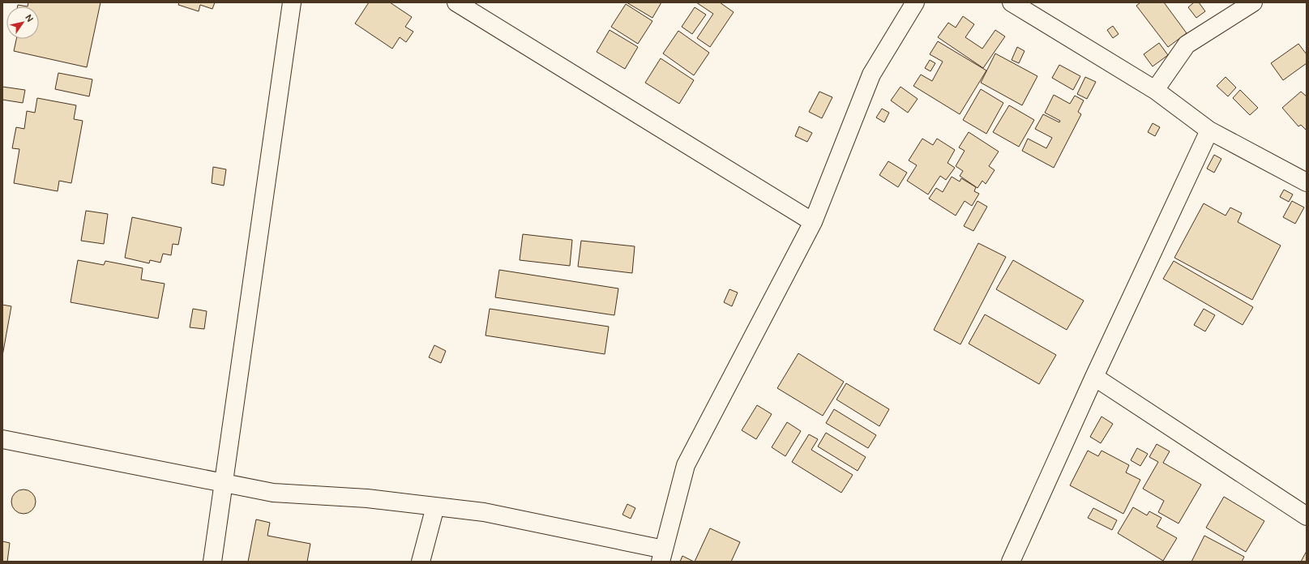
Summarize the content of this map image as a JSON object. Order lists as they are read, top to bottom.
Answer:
{
  "north": "top right"
}
